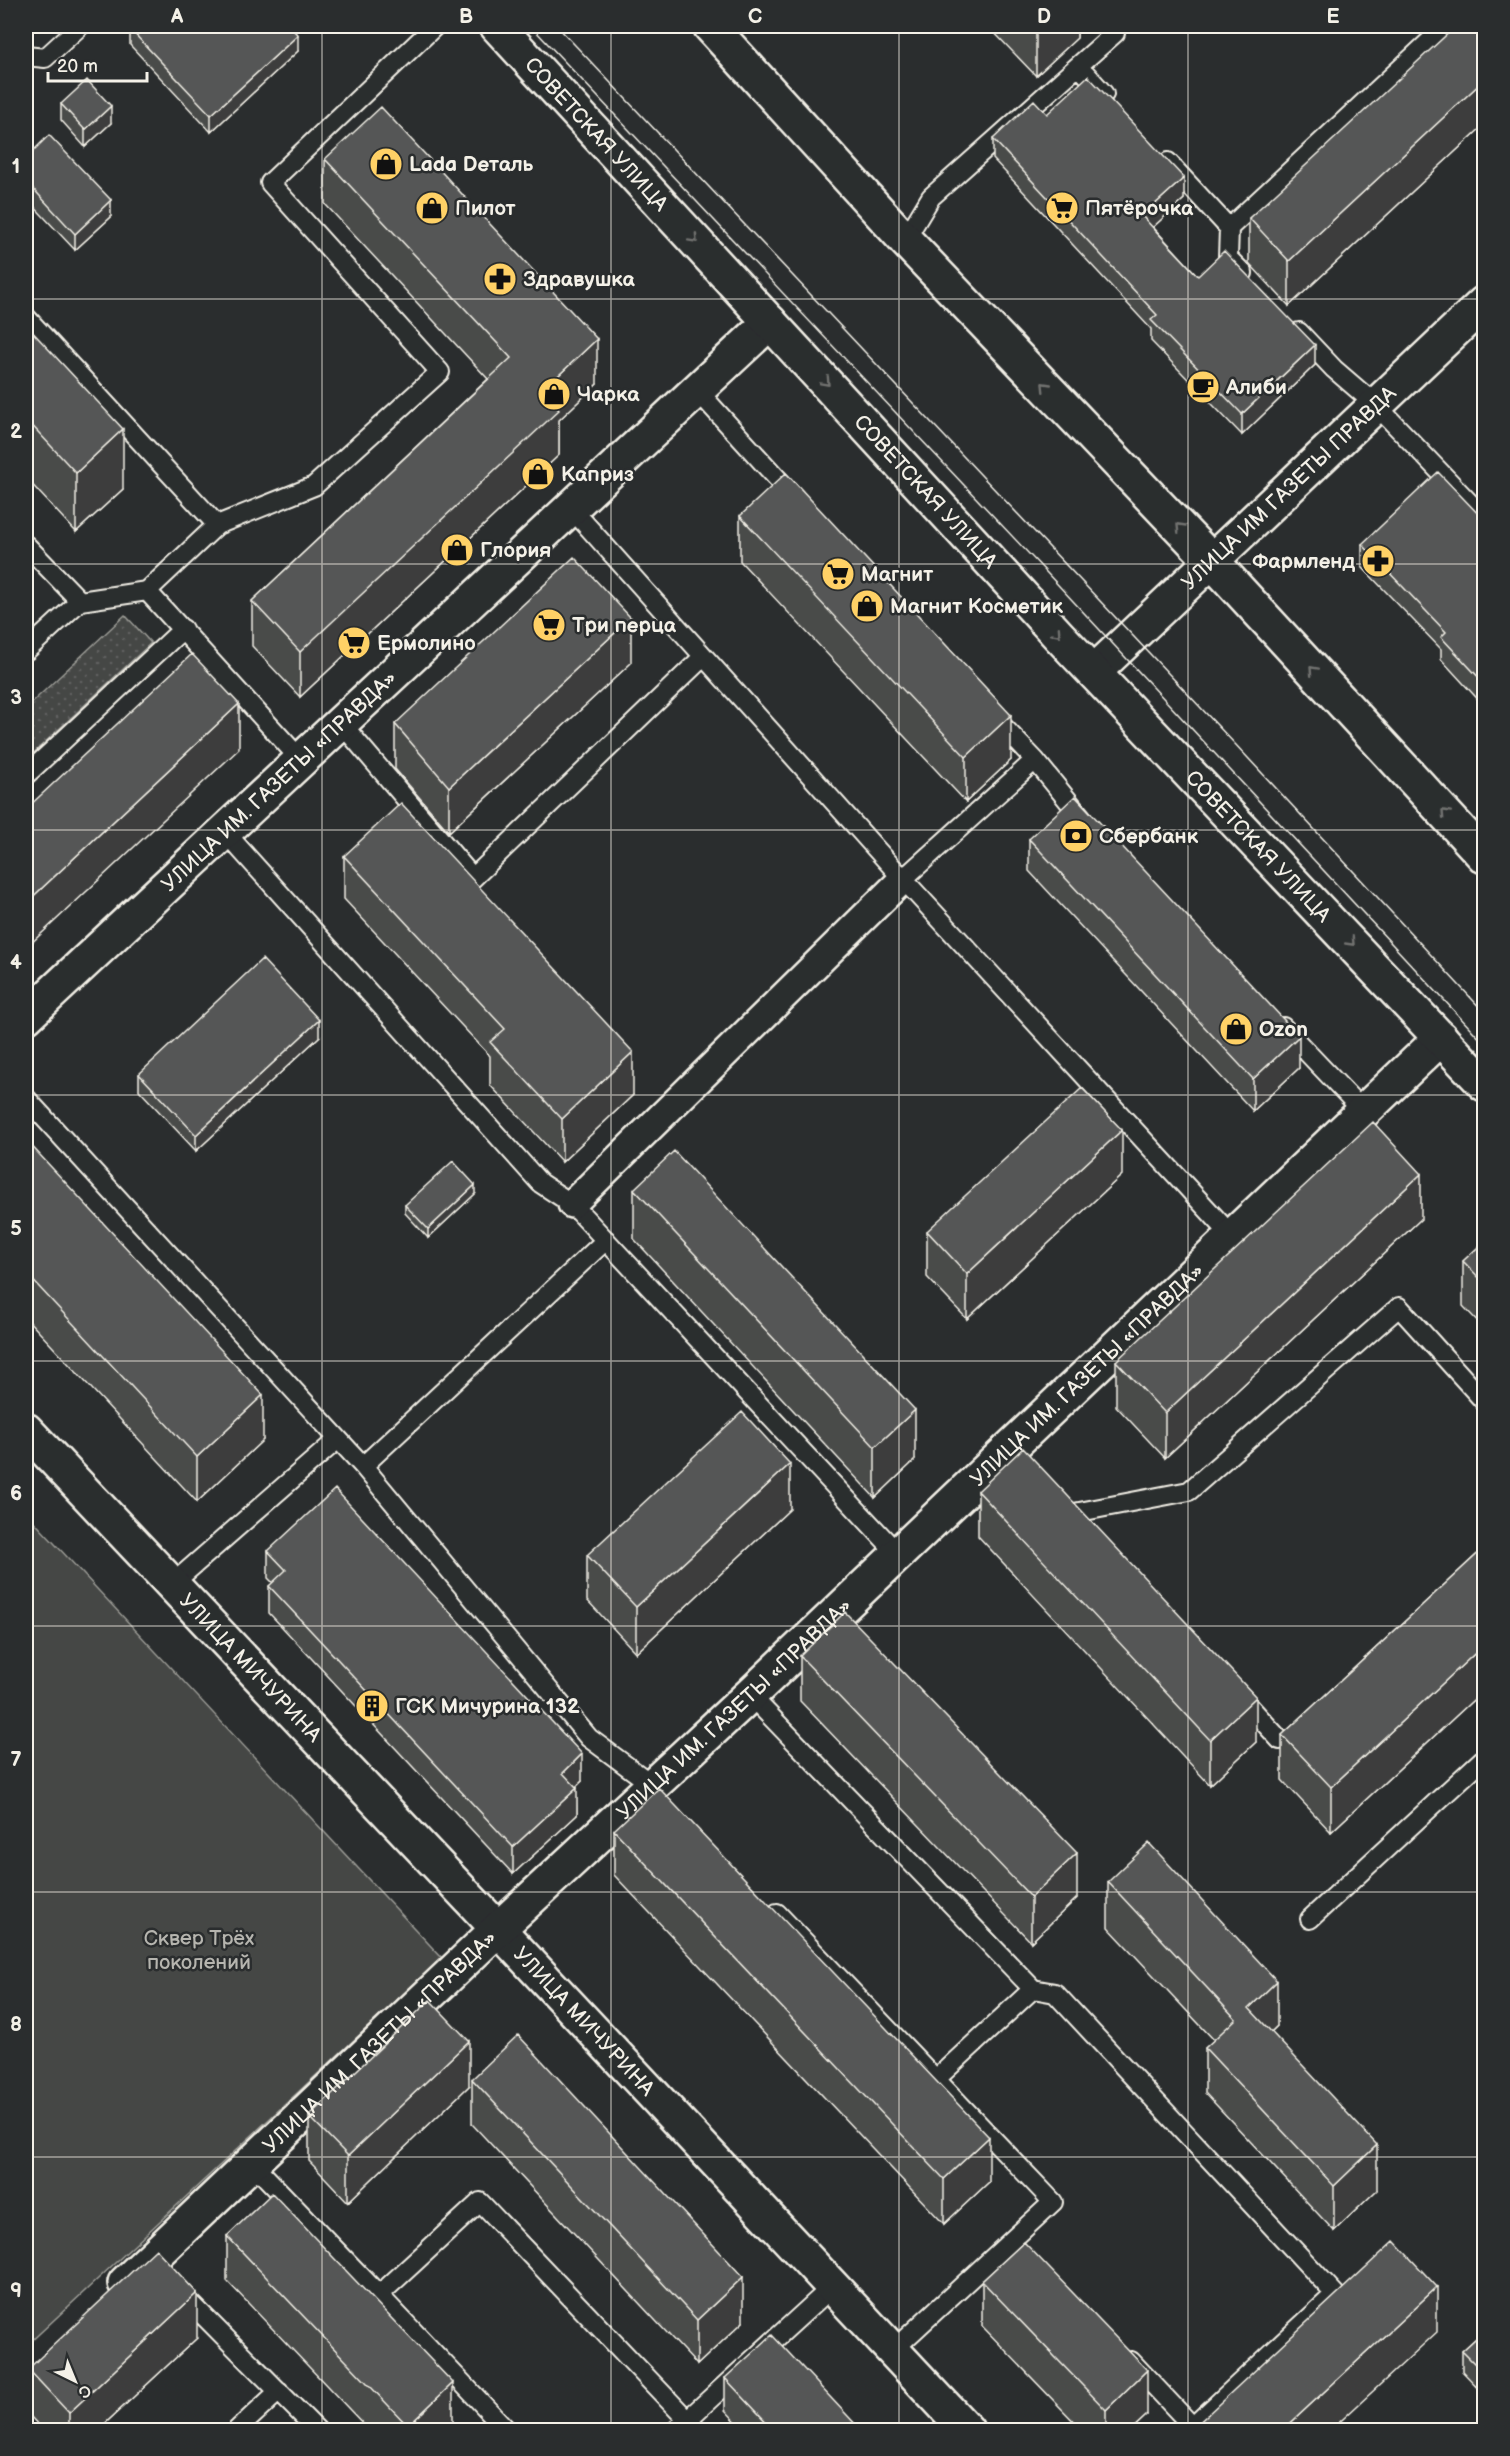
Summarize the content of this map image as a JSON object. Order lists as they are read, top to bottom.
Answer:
{
  "streets": {
    "street": [
      "СОВЕТСКАЯ УЛИЦА",
      "УЛИЦА ИМ ГАЗЕТЫ ПРАВДА",
      "УЛИЦА ИМ. ГАЗЕТЫ «ПРАВДА»",
      "УЛИЦА МИЧУРИНА"
    ]
  },
  "crossings": [
    ["СОВЕТСКАЯ УЛИЦА", "УЛИЦА ИМ ГАЗЕТЫ ПРАВДА"],
    ["СОВЕТСКАЯ УЛИЦА", "УЛИЦА ИМ. ГАЗЕТЫ «ПРАВДА»"],
    ["УЛИЦА ИМ. ГАЗЕТЫ «ПРАВДА»", "УЛИЦА МИЧУРИНА"]
  ],
  "parks": ["Сквер Трёх поколений"],
  "places": {
    "shop": [
      "Lada Dеталь",
      "Пилот",
      "Чарка",
      "Каприз",
      "Глория",
      "Магнит Косметик",
      "Ozon"
    ],
    "supermarket": [
      "Пятёрочка",
      "Магнит",
      "Три перца",
      "Ермолино"
    ],
    "pharmacy": ["Здравушка", "Фармленд"],
    "cafe": ["Алиби"],
    "bank": ["Сбербанк"],
    "building": ["ГСК Мичурина 132"]
  },
  "scale_bar": "20 m",
  "north": "bottom right",
  "grid": {
    "columns": [
      "A",
      "B",
      "C",
      "D",
      "E"
    ],
    "rows": [
      "1",
      "2",
      "3",
      "4",
      "5",
      "6",
      "7",
      "8",
      "9"
    ]
  }
}
